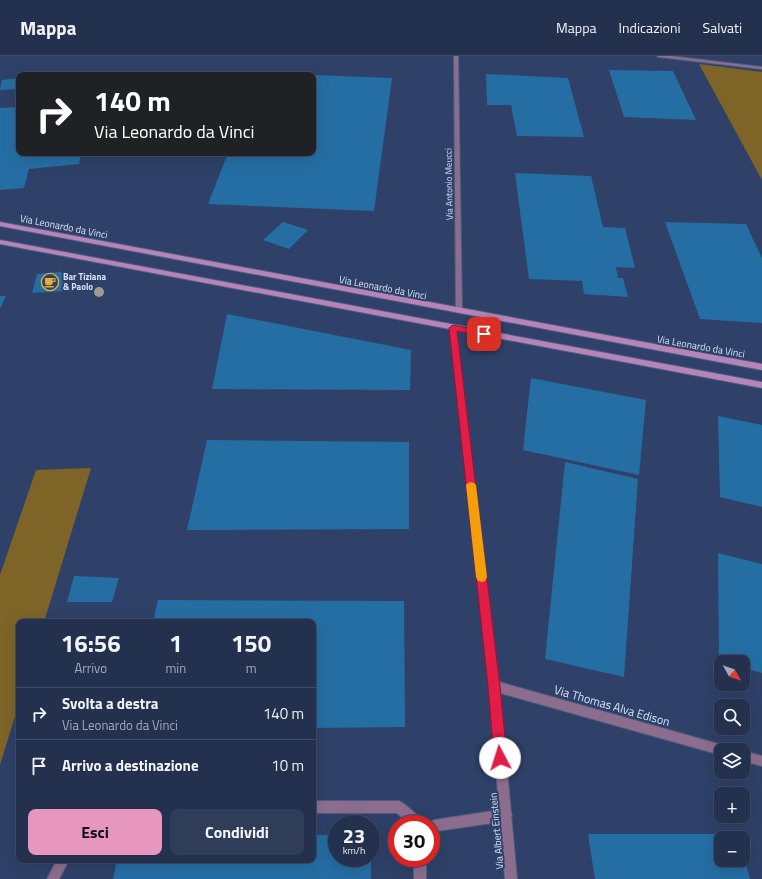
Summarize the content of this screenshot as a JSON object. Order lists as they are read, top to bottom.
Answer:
{
  "streets": {
    "main road": ["Via Leonardo da Vinci"],
    "street": ["Via Antonio Meucci", "Via Thomas Alva Edison", "Via Albert Einstein"]
  },
  "crossings": [
    ["Via Antonio Meucci", "Via Leonardo da Vinci"],
    ["Via Thomas Alva Edison", "Via Albert Einstein"]
  ],
  "places": {
    "cafe": ["Bar Tiziana & Paolo"]
  },
  "north": "bottom right",
  "page": {
    "header": "Mappa",
    "nav": ["Mappa", "Indicazioni", "Salvati"],
    "turn": ["140 m", "Via Leonardo da Vinci"],
    "eta": [
      "16:56",
      "Arrivo",
      "1",
      "min",
      "150",
      "m"
    ],
    "map_buttons": ["+", "−"],
    "list": [
      {
        "name": "Svolta a destra",
        "note": "Via Leonardo da Vinci",
        "value": "140 m"
      },
      {
        "name": "Arrivo a destinazione",
        "value": "10 m"
      }
    ],
    "buttons": ["Esci", "Condividi"],
    "speed": "23 km/h",
    "limit": "30"
  }
}
